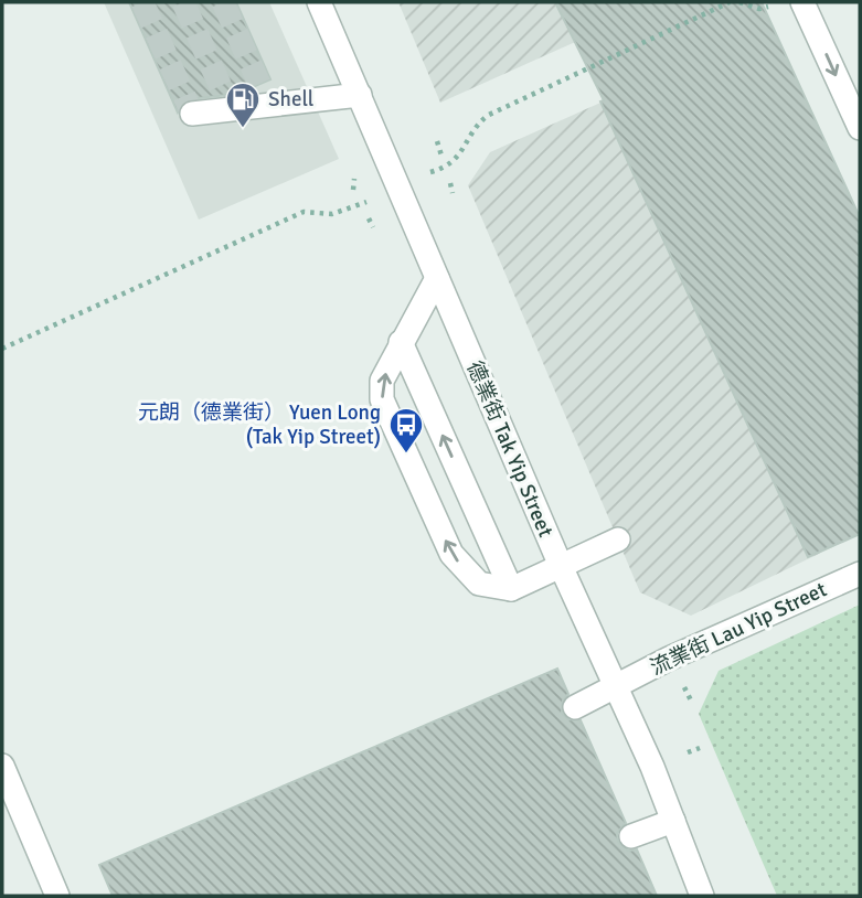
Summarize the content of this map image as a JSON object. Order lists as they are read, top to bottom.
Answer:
{
  "streets": {
    "street": ["德業街 Tak Yip Street", "流業街 Lau Yip Street"]
  },
  "crossings": [
    ["德業街 Tak Yip Street", "流業街 Lau Yip Street"]
  ],
  "places": {
    "fuel station": ["Shell"],
    "bus stop": ["元朗（德業街） Yuen Long (Tak Yip Street)"]
  }
}
